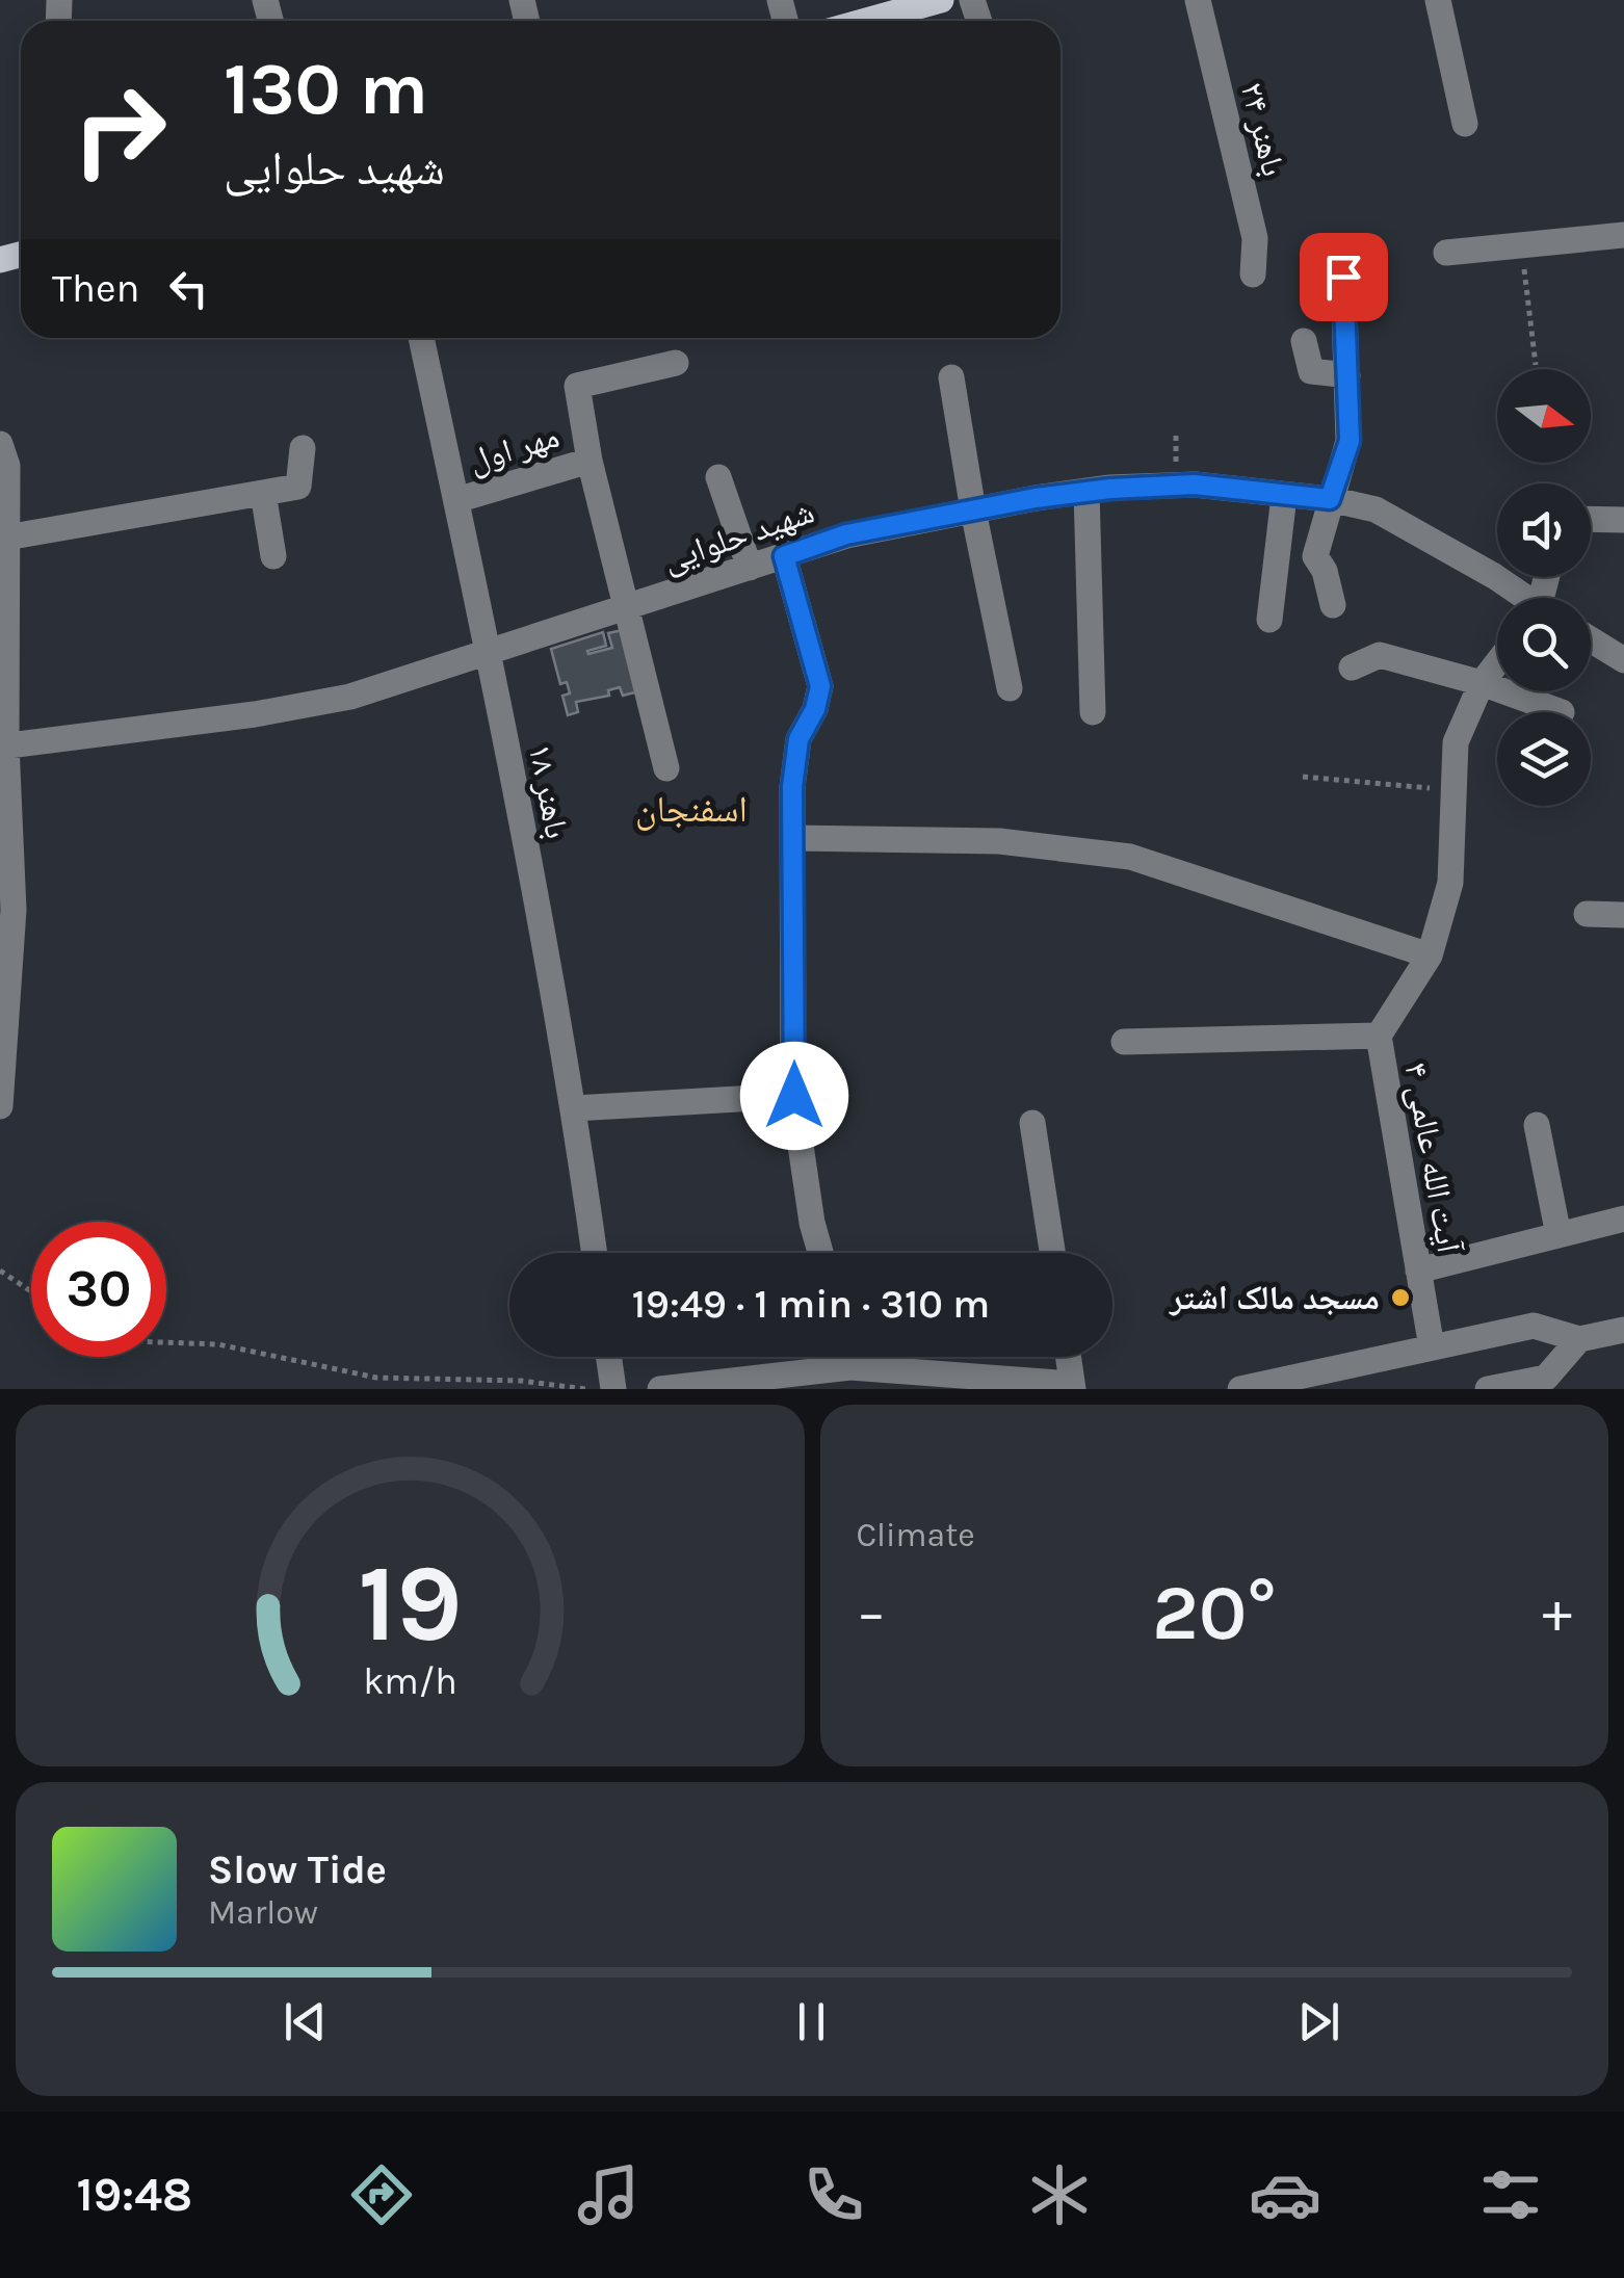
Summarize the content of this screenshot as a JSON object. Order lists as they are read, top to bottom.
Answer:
{
  "streets": {
    "street": [
      "باهنر ۲۴",
      "مهر اول",
      "شهید حلوایی",
      "باهنر ۱۸",
      "آیت الله عالمی ۴"
    ]
  },
  "crossings": [
    ["مهر اول", "باهنر ۱۸"],
    ["شهید حلوایی", "باهنر ۱۸"]
  ],
  "districts": ["اسفنجان"],
  "places": ["مسجد مالک اشتر"],
  "north": "right",
  "page": {
    "turn": ["130 m", "شهید حلوایی"],
    "then": "Then",
    "limit": "30",
    "trip": "19:49 · 1 min · 310 m",
    "tile": "Climate",
    "heat": ["−", "20°", "+"],
    "song": ["Slow Tide", "Marlow"],
    "tabs": "19:48",
    "gauge": ["19", "km/h"]
  }
}
